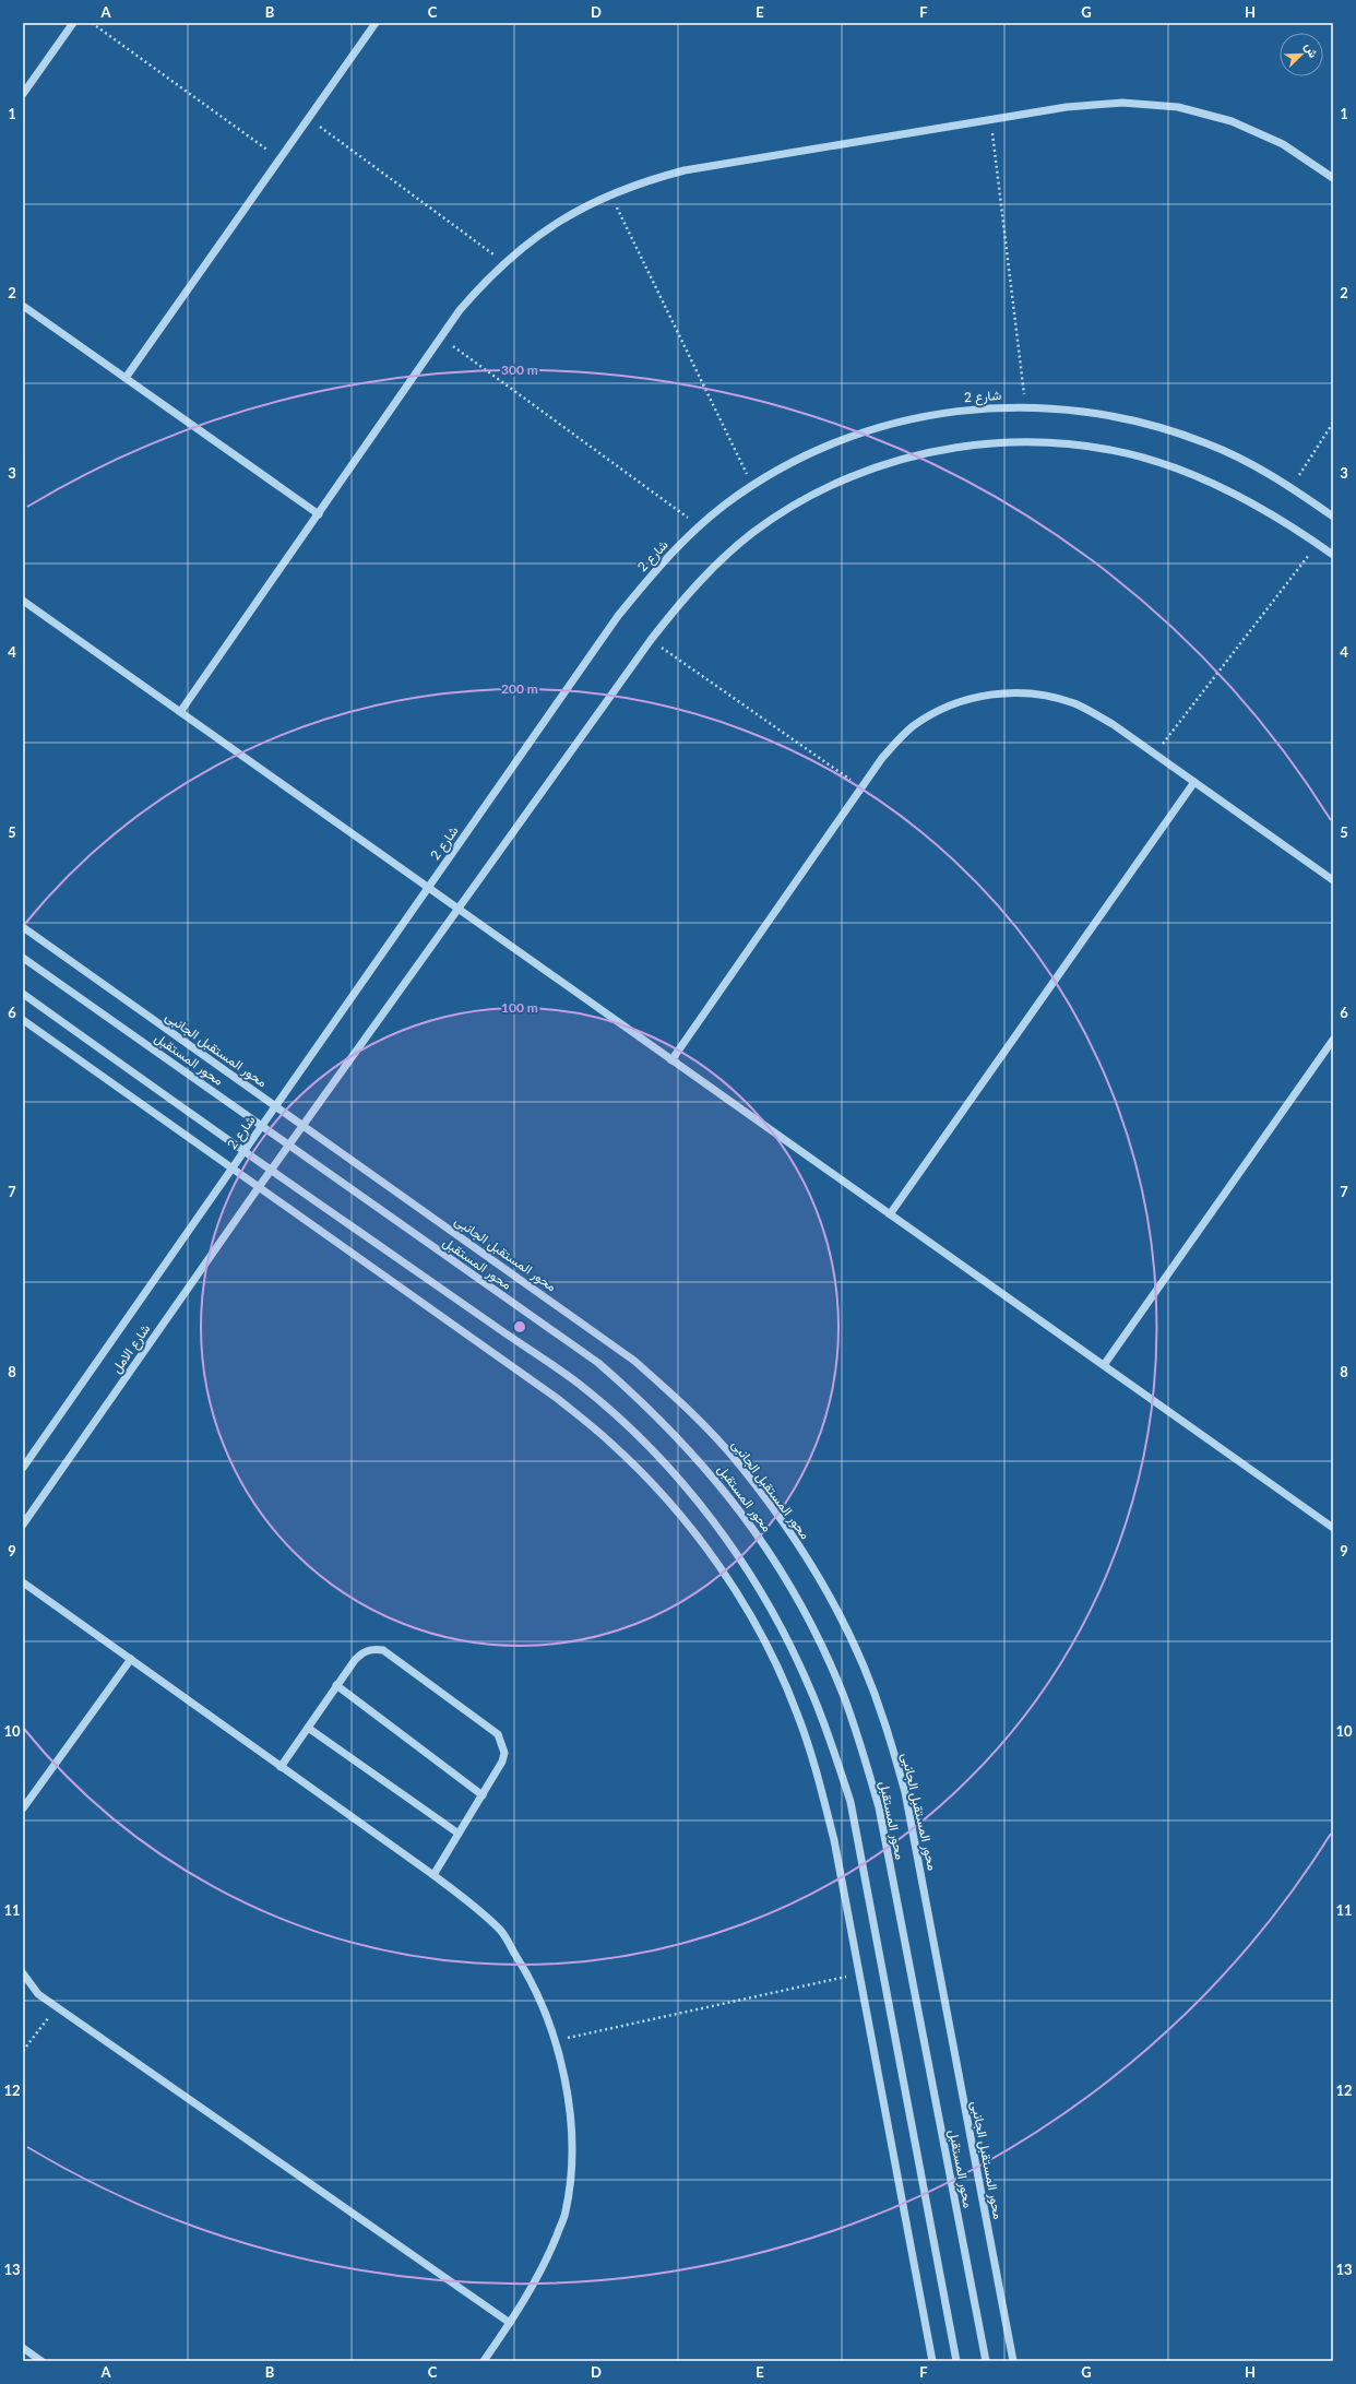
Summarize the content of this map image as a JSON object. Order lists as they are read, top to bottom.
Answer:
{
  "streets": {
    "street": [
      "شارع 2",
      "محور المستقبل الجانبى",
      "محور المستقبل",
      "شارع الامل"
    ]
  },
  "crossings": [
    ["شارع 2", "محور المستقبل الجانبى"],
    ["شارع 2", "محور المستقبل"],
    ["شارع 2", "شارع الامل"]
  ],
  "north": "top right",
  "grid": {
    "columns": [
      "A",
      "B",
      "C",
      "D",
      "E",
      "F",
      "G",
      "H"
    ],
    "rows": [
      "1",
      "2",
      "3",
      "4",
      "5",
      "6",
      "7",
      "8",
      "9",
      "10",
      "11",
      "12",
      "13"
    ]
  },
  "rings": ["300 m", "200 m", "100 m"]
}
